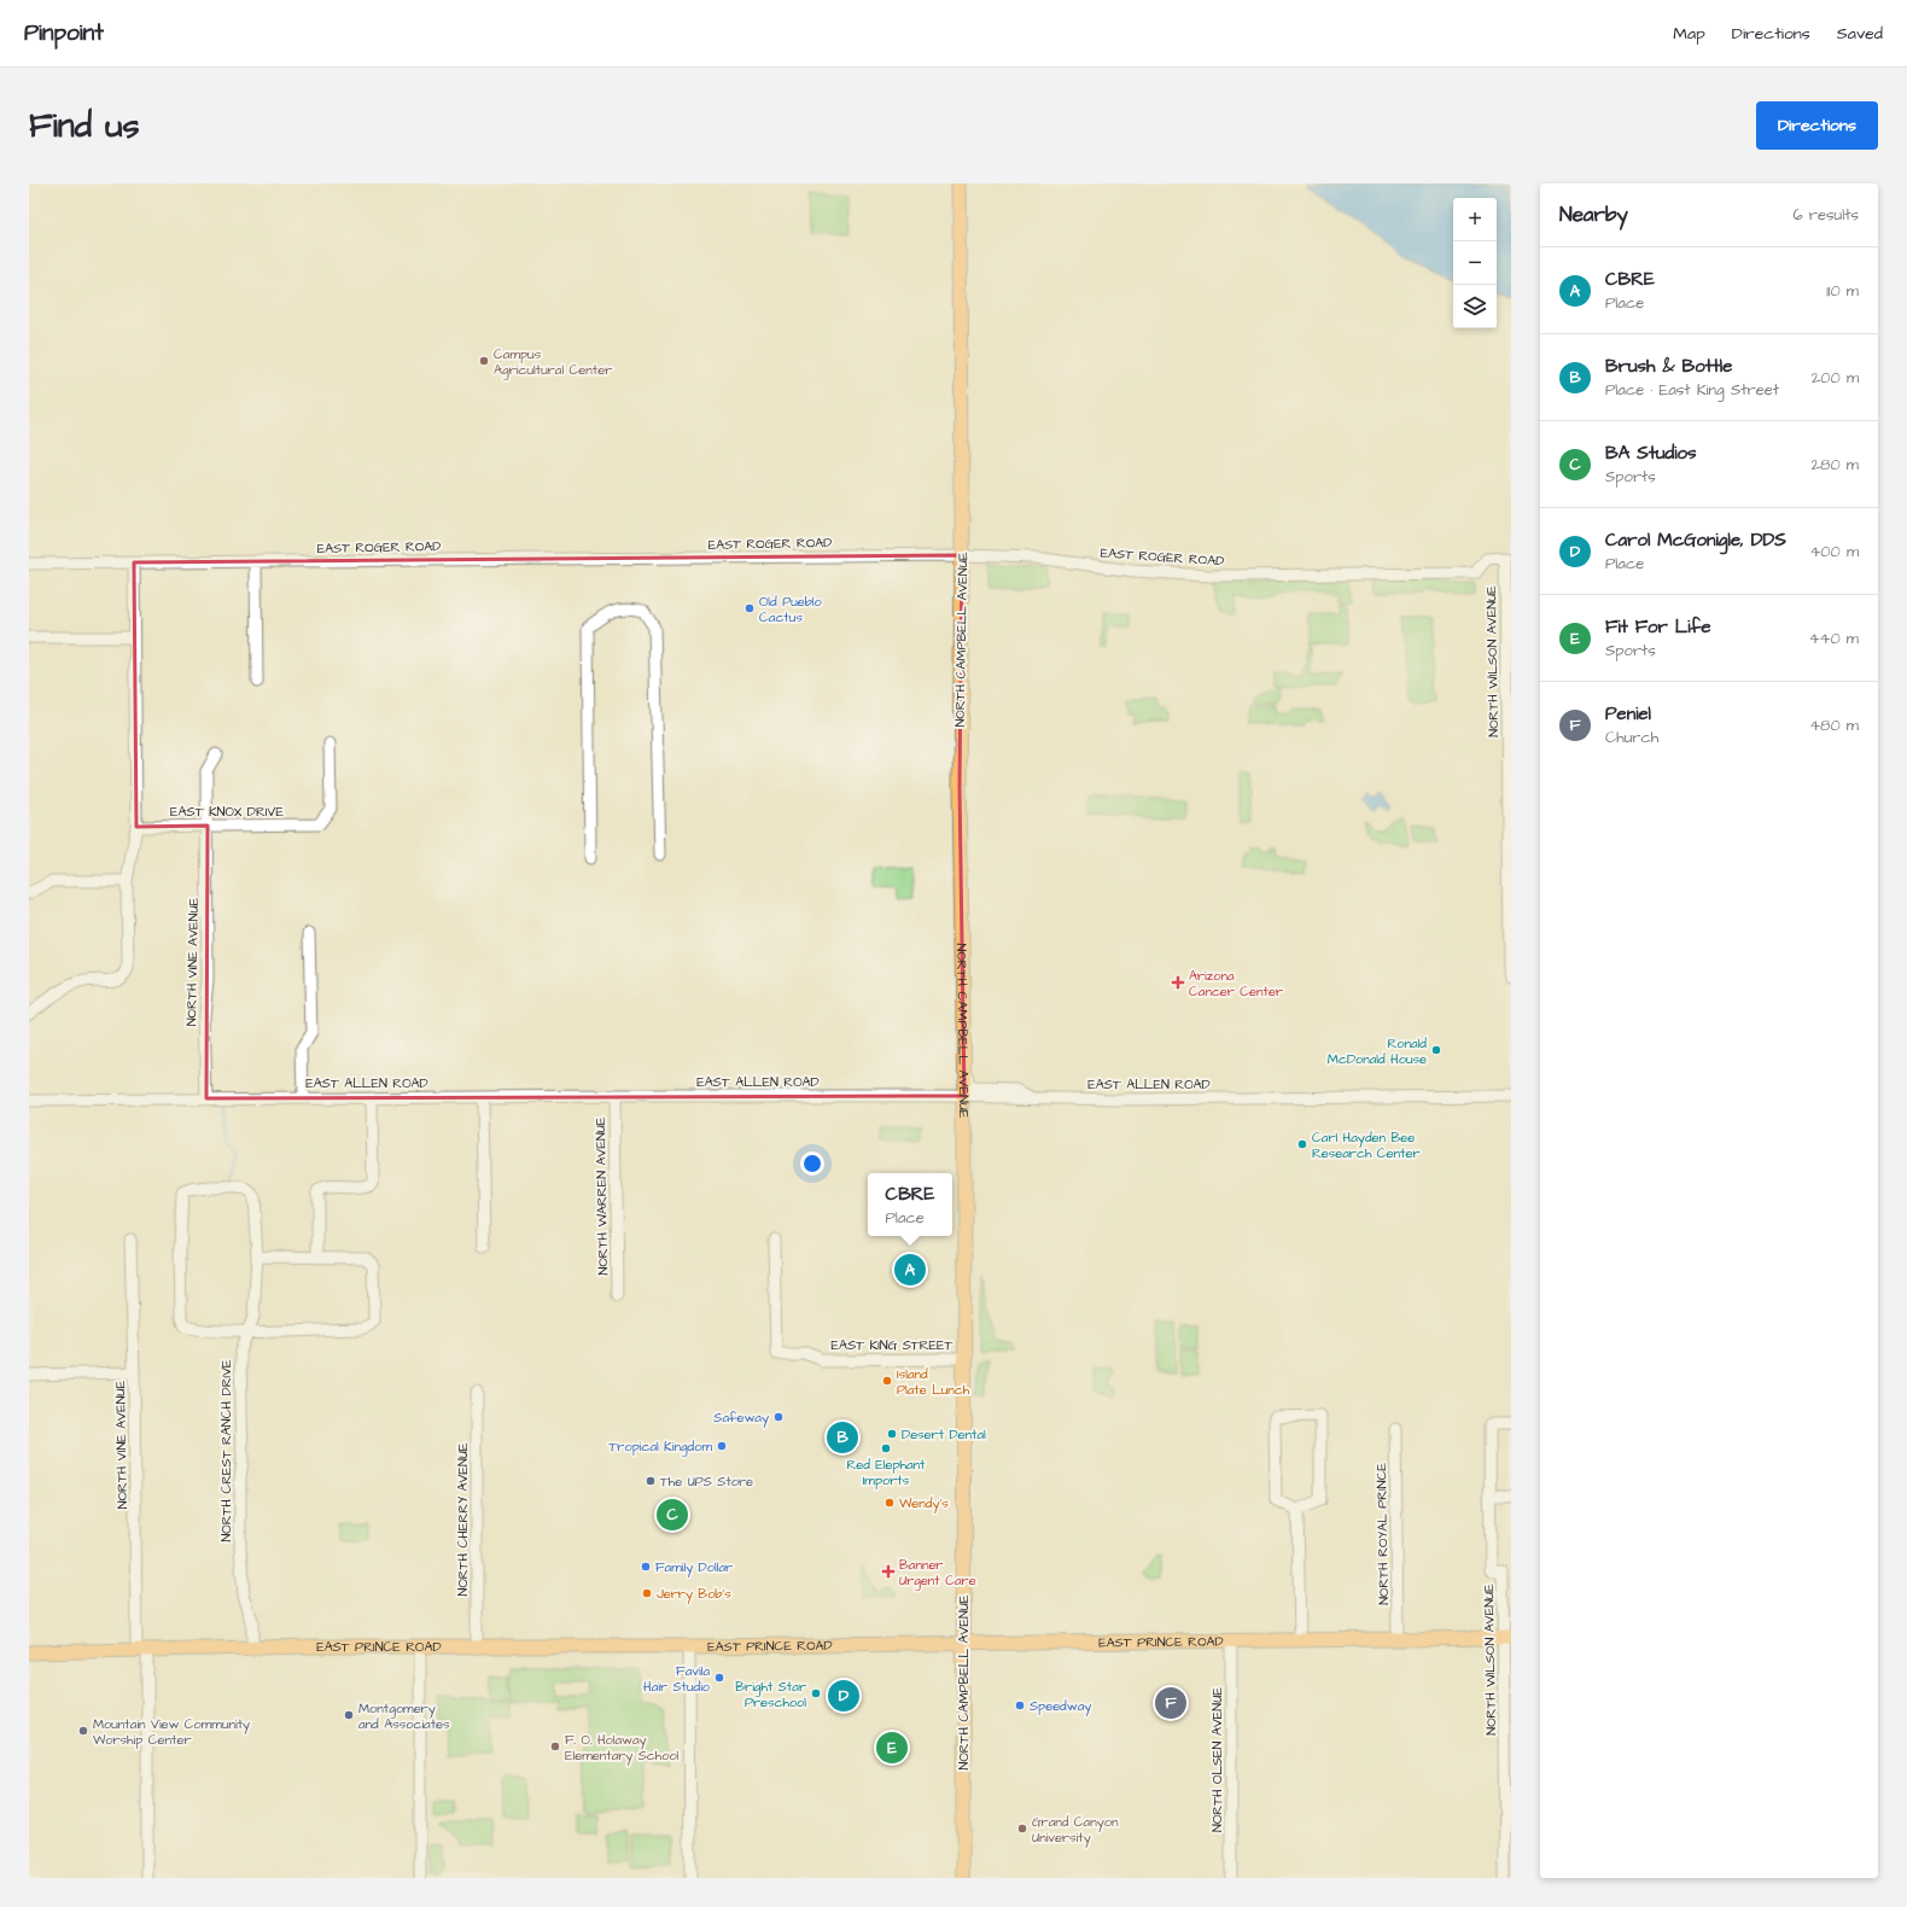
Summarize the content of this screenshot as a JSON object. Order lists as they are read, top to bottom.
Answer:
{
  "streets": {
    "main road": ["NORTH CAMPBELL AVENUE", "EAST PRINCE ROAD"],
    "street": [
      "EAST ROGER ROAD",
      "NORTH WILSON AVENUE",
      "EAST KNOX DRIVE",
      "NORTH VINE AVENUE",
      "EAST ALLEN ROAD",
      "NORTH WARREN AVENUE",
      "EAST KING STREET",
      "NORTH CREST RANCH DRIVE",
      "NORTH CHERRY AVENUE",
      "NORTH ROYAL PRINCE",
      "NORTH OLSEN AVENUE"
    ]
  },
  "crossings": [
    ["EAST ROGER ROAD", "NORTH CAMPBELL AVENUE"],
    ["EAST ROGER ROAD", "NORTH WILSON AVENUE"],
    ["NORTH CAMPBELL AVENUE", "EAST ALLEN ROAD"],
    ["NORTH CAMPBELL AVENUE", "EAST KING STREET"],
    ["NORTH CAMPBELL AVENUE", "EAST PRINCE ROAD"],
    ["NORTH WILSON AVENUE", "EAST PRINCE ROAD"],
    ["EAST KNOX DRIVE", "NORTH VINE AVENUE"],
    ["NORTH VINE AVENUE", "EAST ALLEN ROAD"],
    ["NORTH VINE AVENUE", "EAST PRINCE ROAD"],
    ["EAST ALLEN ROAD", "NORTH WARREN AVENUE"],
    ["NORTH CREST RANCH DRIVE", "EAST PRINCE ROAD"],
    ["NORTH CHERRY AVENUE", "EAST PRINCE ROAD"],
    ["NORTH ROYAL PRINCE", "EAST PRINCE ROAD"],
    ["EAST PRINCE ROAD", "NORTH OLSEN AVENUE"]
  ],
  "places": {
    "other": [
      "Campus Agricultural Center",
      "Old Pueblo Cactus",
      "Ronald McDonald House",
      "Carl Hayden Bee Research Center",
      "Island Plate Lunch",
      "Safeway",
      "Desert Dental",
      "Tropical Kingdom",
      "Red Elephant Imports",
      "The UPS Store",
      "Wendy's",
      "Family Dollar",
      "Jerry Bob's",
      "Favila Hair Studio",
      "Bright Star Preschool",
      "Speedway",
      "Montgomery and Associates",
      "Mountain View Community Worship Center",
      "F. O. Holaway Elementary School",
      "Grand Canyon University"
    ],
    "health": ["Arizona Cancer Center", "Banner Urgent Care"]
  },
  "page": {
    "header": "Pinpoint",
    "nav": ["Map", "Directions", "Saved"],
    "buttons": "Directions",
    "title": "Find us",
    "heading": ["Nearby", "6 results"],
    "map_buttons": ["+", "−"],
    "list": [
      {
        "mark": "A",
        "name": "CBRE",
        "note": "Place",
        "value": "110 m"
      },
      {
        "mark": "B",
        "name": "Brush & Bottle",
        "note": "Place · East King Street",
        "value": "200 m"
      },
      {
        "mark": "C",
        "name": "BA Studios",
        "note": "Sports",
        "value": "280 m"
      },
      {
        "mark": "D",
        "name": "Carol McGonigle, DDS",
        "note": "Place",
        "value": "400 m"
      },
      {
        "mark": "E",
        "name": "Fit For Life",
        "note": "Sports",
        "value": "440 m"
      },
      {
        "mark": "F",
        "name": "Peniel",
        "note": "Church",
        "value": "480 m"
      }
    ],
    "popup": ["CBRE", "Place"],
    "pins": [
      "A",
      "B",
      "C",
      "D",
      "F",
      "E"
    ]
  }
}
